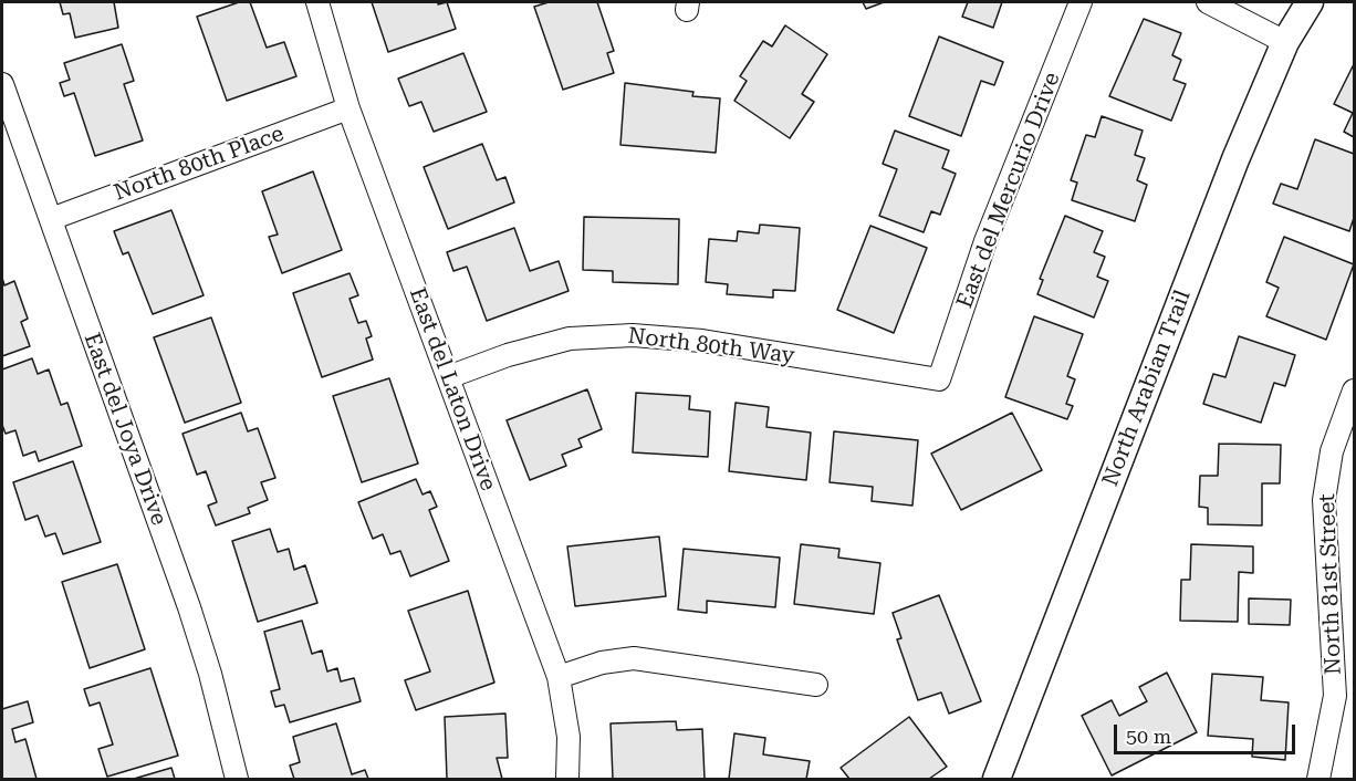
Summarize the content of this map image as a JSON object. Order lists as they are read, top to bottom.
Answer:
{
  "streets": {
    "street": [
      "North 80th Place",
      "East del Mercurio Drive",
      "North 80th Way",
      "North Arabian Trail",
      "East del Laton Drive",
      "East del Joya Drive",
      "North 81st Street"
    ]
  },
  "crossings": [
    ["North 80th Place", "East del Laton Drive"],
    ["North 80th Place", "East del Joya Drive"],
    ["East del Mercurio Drive", "North 80th Way"],
    ["North 80th Way", "East del Laton Drive"]
  ],
  "scale_bar": "50 m"
}
